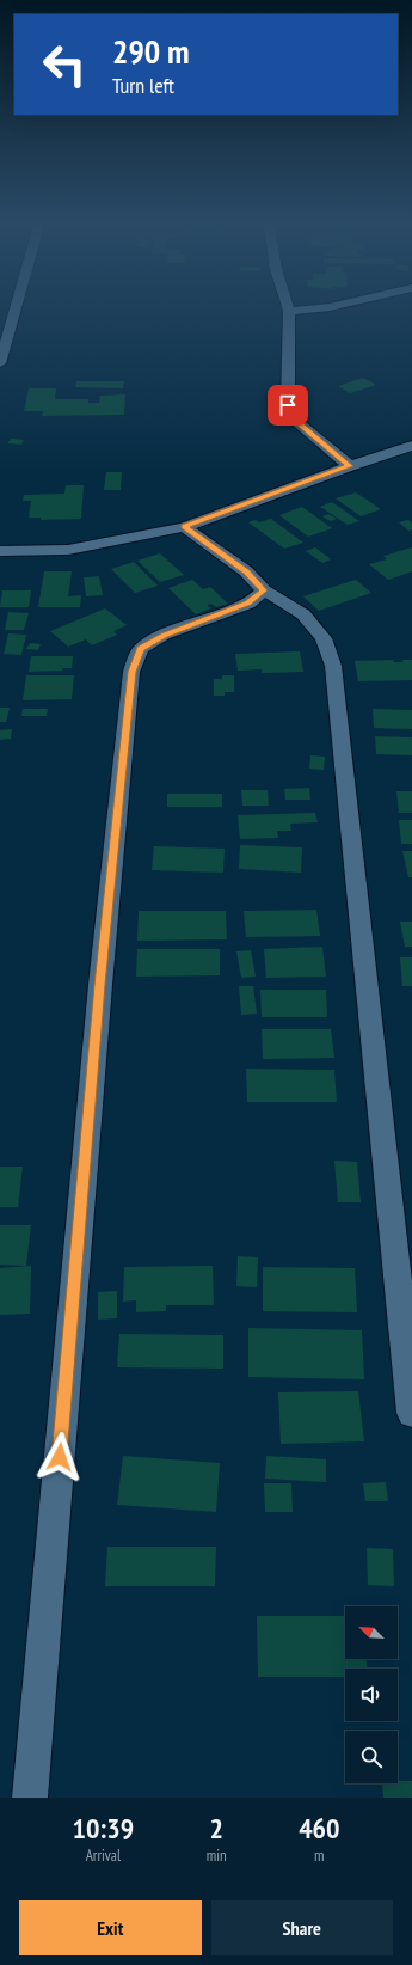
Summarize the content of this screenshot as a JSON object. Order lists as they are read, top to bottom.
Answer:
{
  "north": "top left",
  "page": {
    "turn": ["290 m", "Turn left"],
    "eta": [
      "10:39",
      "Arrival",
      "2",
      "min",
      "460",
      "m"
    ],
    "buttons": ["Exit", "Share"]
  }
}
